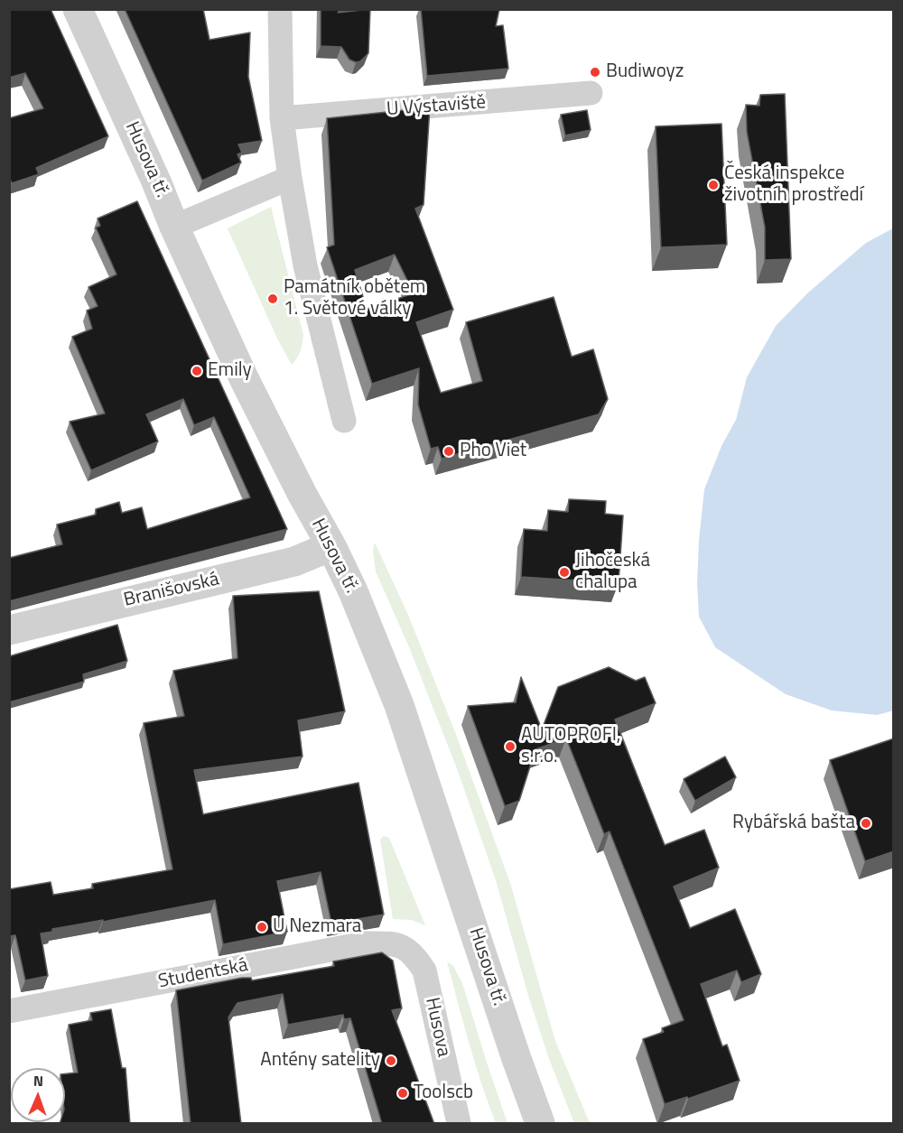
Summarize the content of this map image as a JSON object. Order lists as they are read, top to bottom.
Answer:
{
  "streets": {
    "street": [
      "U Výstaviště",
      "Husova tř.",
      "Branišovská",
      "Studentská",
      "Husova"
    ]
  },
  "crossings": [
    ["Husova tř.", "Branišovská"],
    ["Studentská", "Husova"]
  ],
  "places": [
    "Budiwoyz",
    "Česká inspekce životníh prostředí",
    "Památník obětem 1. Světové války",
    "Emily",
    "Pho Viet",
    "Jihočeská chalupa",
    "AUTOPROFI, s.r.o.",
    "Rybářská bašta",
    "U Nezmara",
    "Antény satelity",
    "Toolscb"
  ],
  "north": "top"
}
